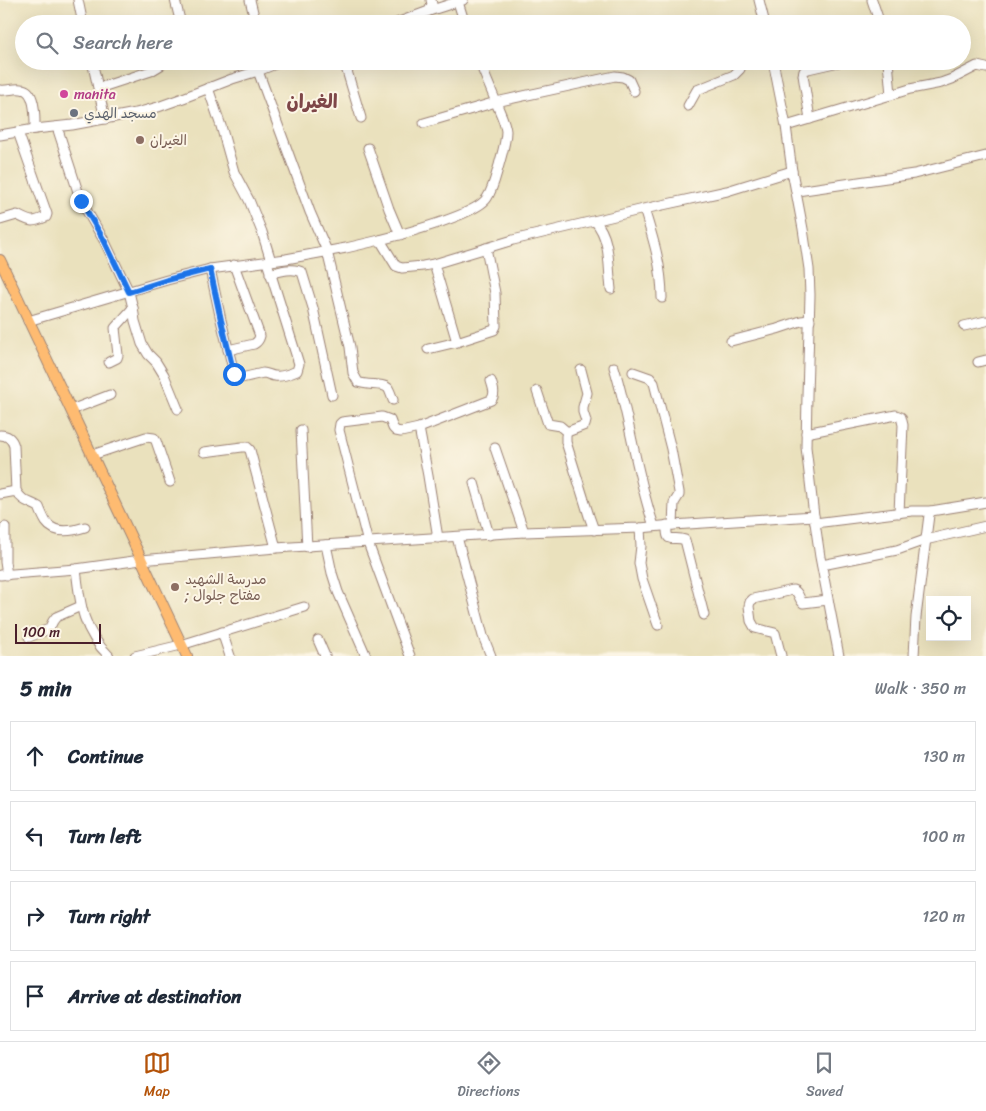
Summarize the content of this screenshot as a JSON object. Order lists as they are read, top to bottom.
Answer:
{
  "districts": ["الغيران"],
  "places": [
    "manita",
    "مسجد الهدي",
    "الغيران",
    "مدرسة الشهيد ; مفتاح جلوال"
  ],
  "scale_bar": "100 m",
  "page": {
    "search": "Search here",
    "scale": "100 m",
    "heading": ["5 min", "Walk · 350 m"],
    "list": [
      ["Continue", "130 m"],
      ["Turn left", "100 m"],
      ["Turn right", "120 m"],
      "Arrive at destination"
    ],
    "nav": ["Map", "Directions", "Saved"]
  }
}
